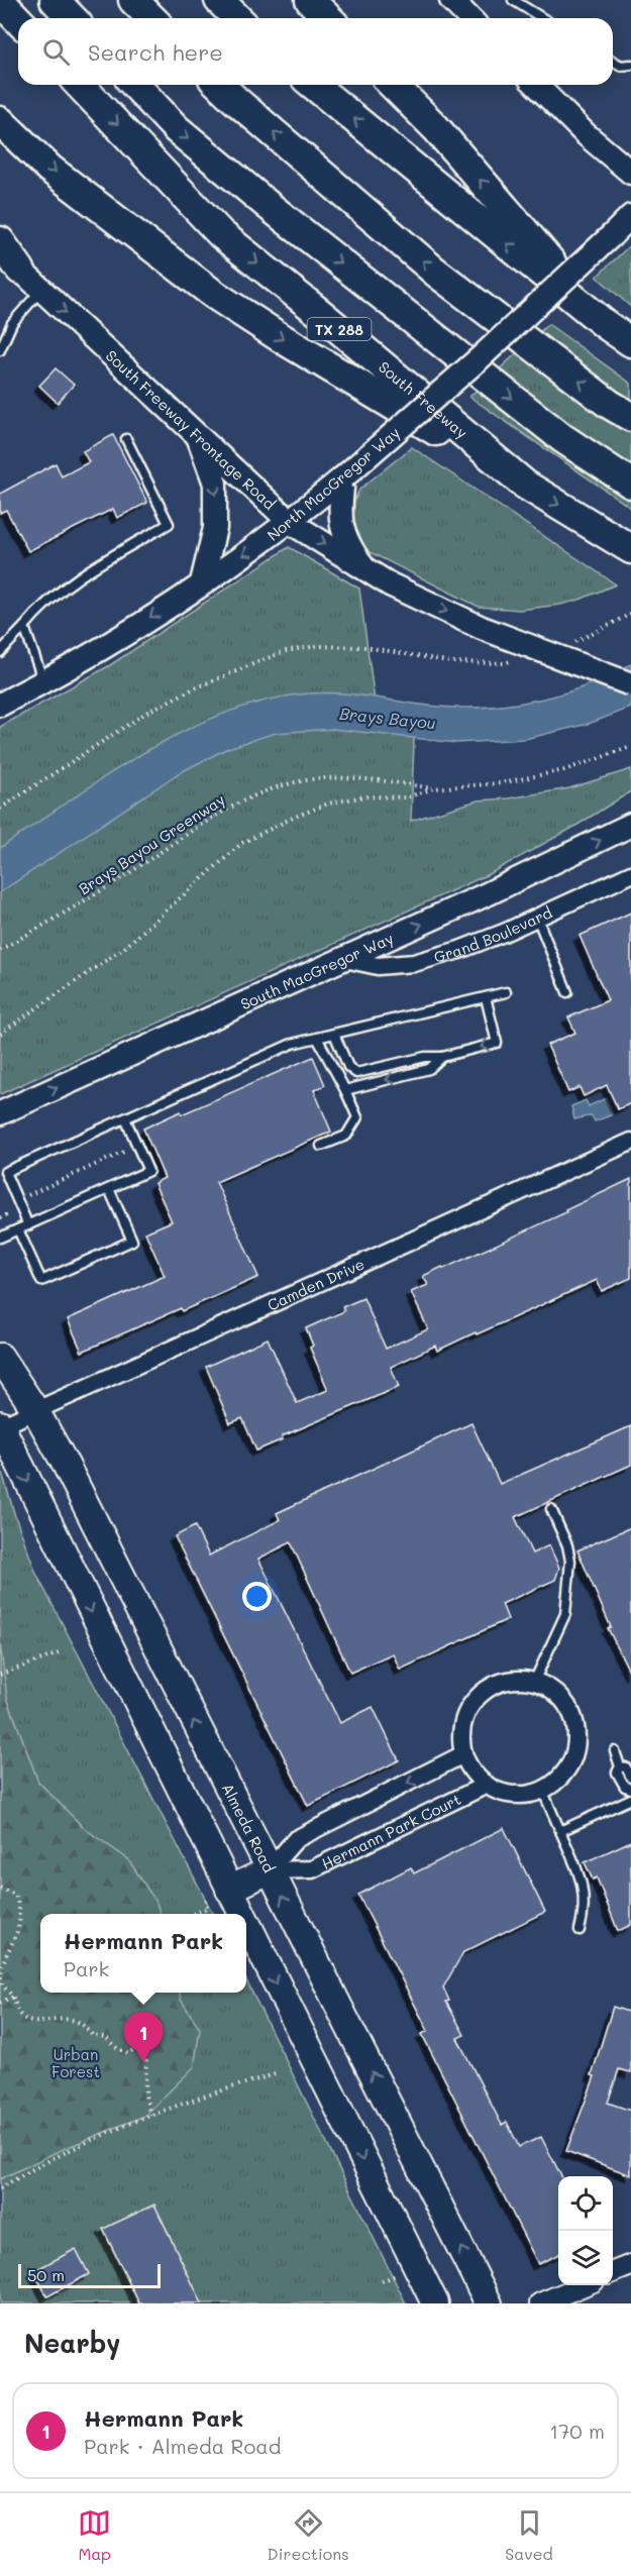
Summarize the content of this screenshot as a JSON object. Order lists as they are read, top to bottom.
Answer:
{
  "streets": {
    "highway": ["TX 288", "South Freeway"],
    "main road": [
      "South Freeway Frontage Road",
      "North MacGregor Way",
      "South MacGregor Way",
      "Almeda Road"
    ],
    "street": ["Grand Boulevard", "Camden Drive", "Hermann Park Court"],
    "path": ["Brays Bayou Greenway"]
  },
  "crossings": [
    ["South Freeway Frontage Road", "North MacGregor Way"],
    ["Grand Boulevard", "South MacGregor Way"],
    ["Camden Drive", "Almeda Road"],
    ["Almeda Road", "Hermann Park Court"]
  ],
  "one_way": ["South Freeway Frontage Road", "North MacGregor Way", "South MacGregor Way"],
  "water": ["Brays Bayou"],
  "parks": ["Urban Forest"],
  "scale_bar": "50 m",
  "page": {
    "search": "Search here",
    "popup": ["Hermann Park", "Park"],
    "pins": "1",
    "scale": "50 m",
    "heading": "Nearby",
    "list": [
      {
        "mark": "1",
        "name": "Hermann Park",
        "note": "Park · Almeda Road",
        "value": "170 m"
      }
    ],
    "nav": ["Map", "Directions", "Saved"]
  }
}
